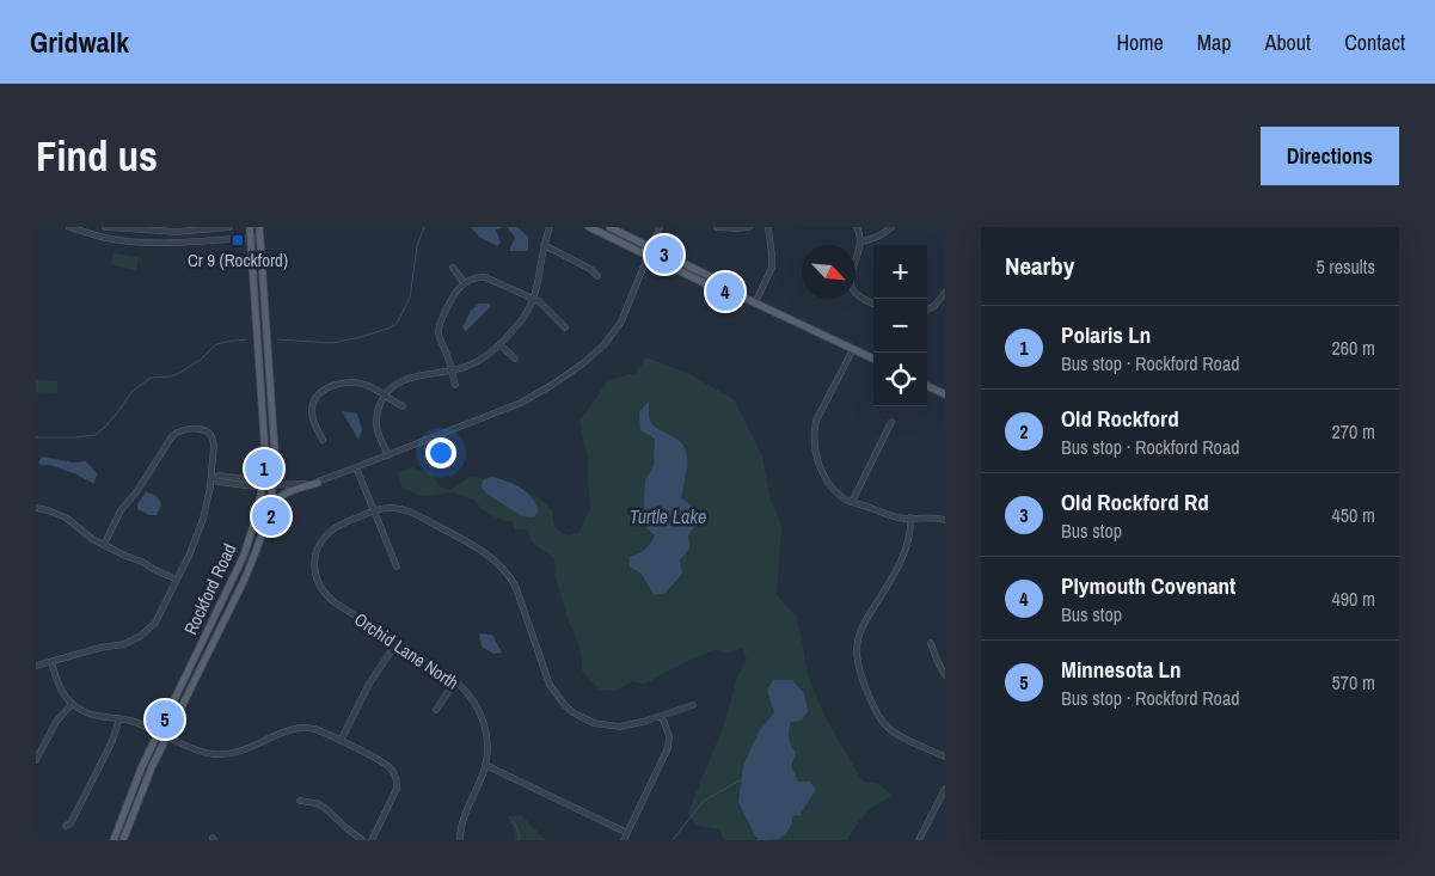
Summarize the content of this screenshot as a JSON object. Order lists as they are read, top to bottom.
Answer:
{
  "streets": {
    "main road": ["Rockford Road"],
    "street": ["Orchid Lane North"]
  },
  "water": ["Turtle Lake"],
  "places": {
    "transit": ["Cr 9 (Rockford)"]
  },
  "north": "bottom right",
  "page": {
    "header": "Gridwalk",
    "nav": [
      "Home",
      "Map",
      "About",
      "Contact"
    ],
    "buttons": "Directions",
    "title": "Find us",
    "heading": ["Nearby", "5 results"],
    "pins": [
      "3",
      "4",
      "1",
      "2",
      "5"
    ],
    "map_buttons": ["+", "−"],
    "list": [
      {
        "mark": "1",
        "name": "Polaris Ln",
        "note": "Bus stop · Rockford Road",
        "value": "260 m"
      },
      {
        "mark": "2",
        "name": "Old Rockford",
        "note": "Bus stop · Rockford Road",
        "value": "270 m"
      },
      {
        "mark": "3",
        "name": "Old Rockford Rd",
        "note": "Bus stop",
        "value": "450 m"
      },
      {
        "mark": "4",
        "name": "Plymouth Covenant",
        "note": "Bus stop",
        "value": "490 m"
      },
      {
        "mark": "5",
        "name": "Minnesota Ln",
        "note": "Bus stop · Rockford Road",
        "value": "570 m"
      }
    ]
  }
}
